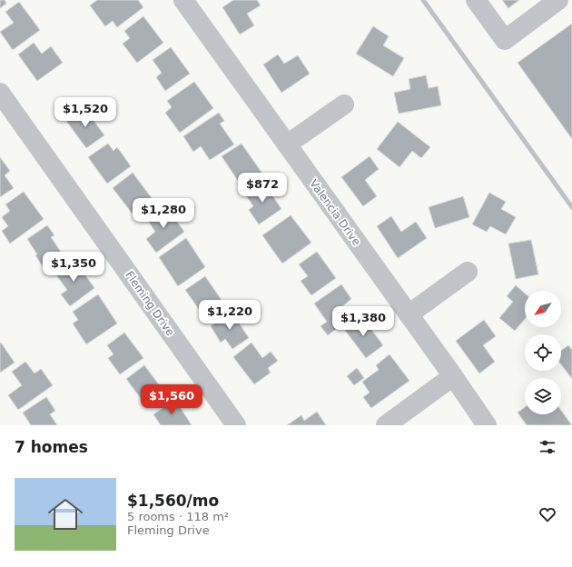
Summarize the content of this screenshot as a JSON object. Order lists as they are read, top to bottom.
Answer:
{
  "streets": {
    "street": ["Valencia Drive", "Fleming Drive"]
  },
  "north": "bottom left",
  "page": {
    "price": [
      "$1,520",
      "$872",
      "$1,280",
      "$1,350",
      "$1,220",
      "$1,380",
      "$1,560"
    ],
    "heading": "7 homes",
    "list": [
      {
        "name": "$1,560/mo",
        "note": "5 rooms · 118 m² · Fleming Drive"
      }
    ]
  }
}
